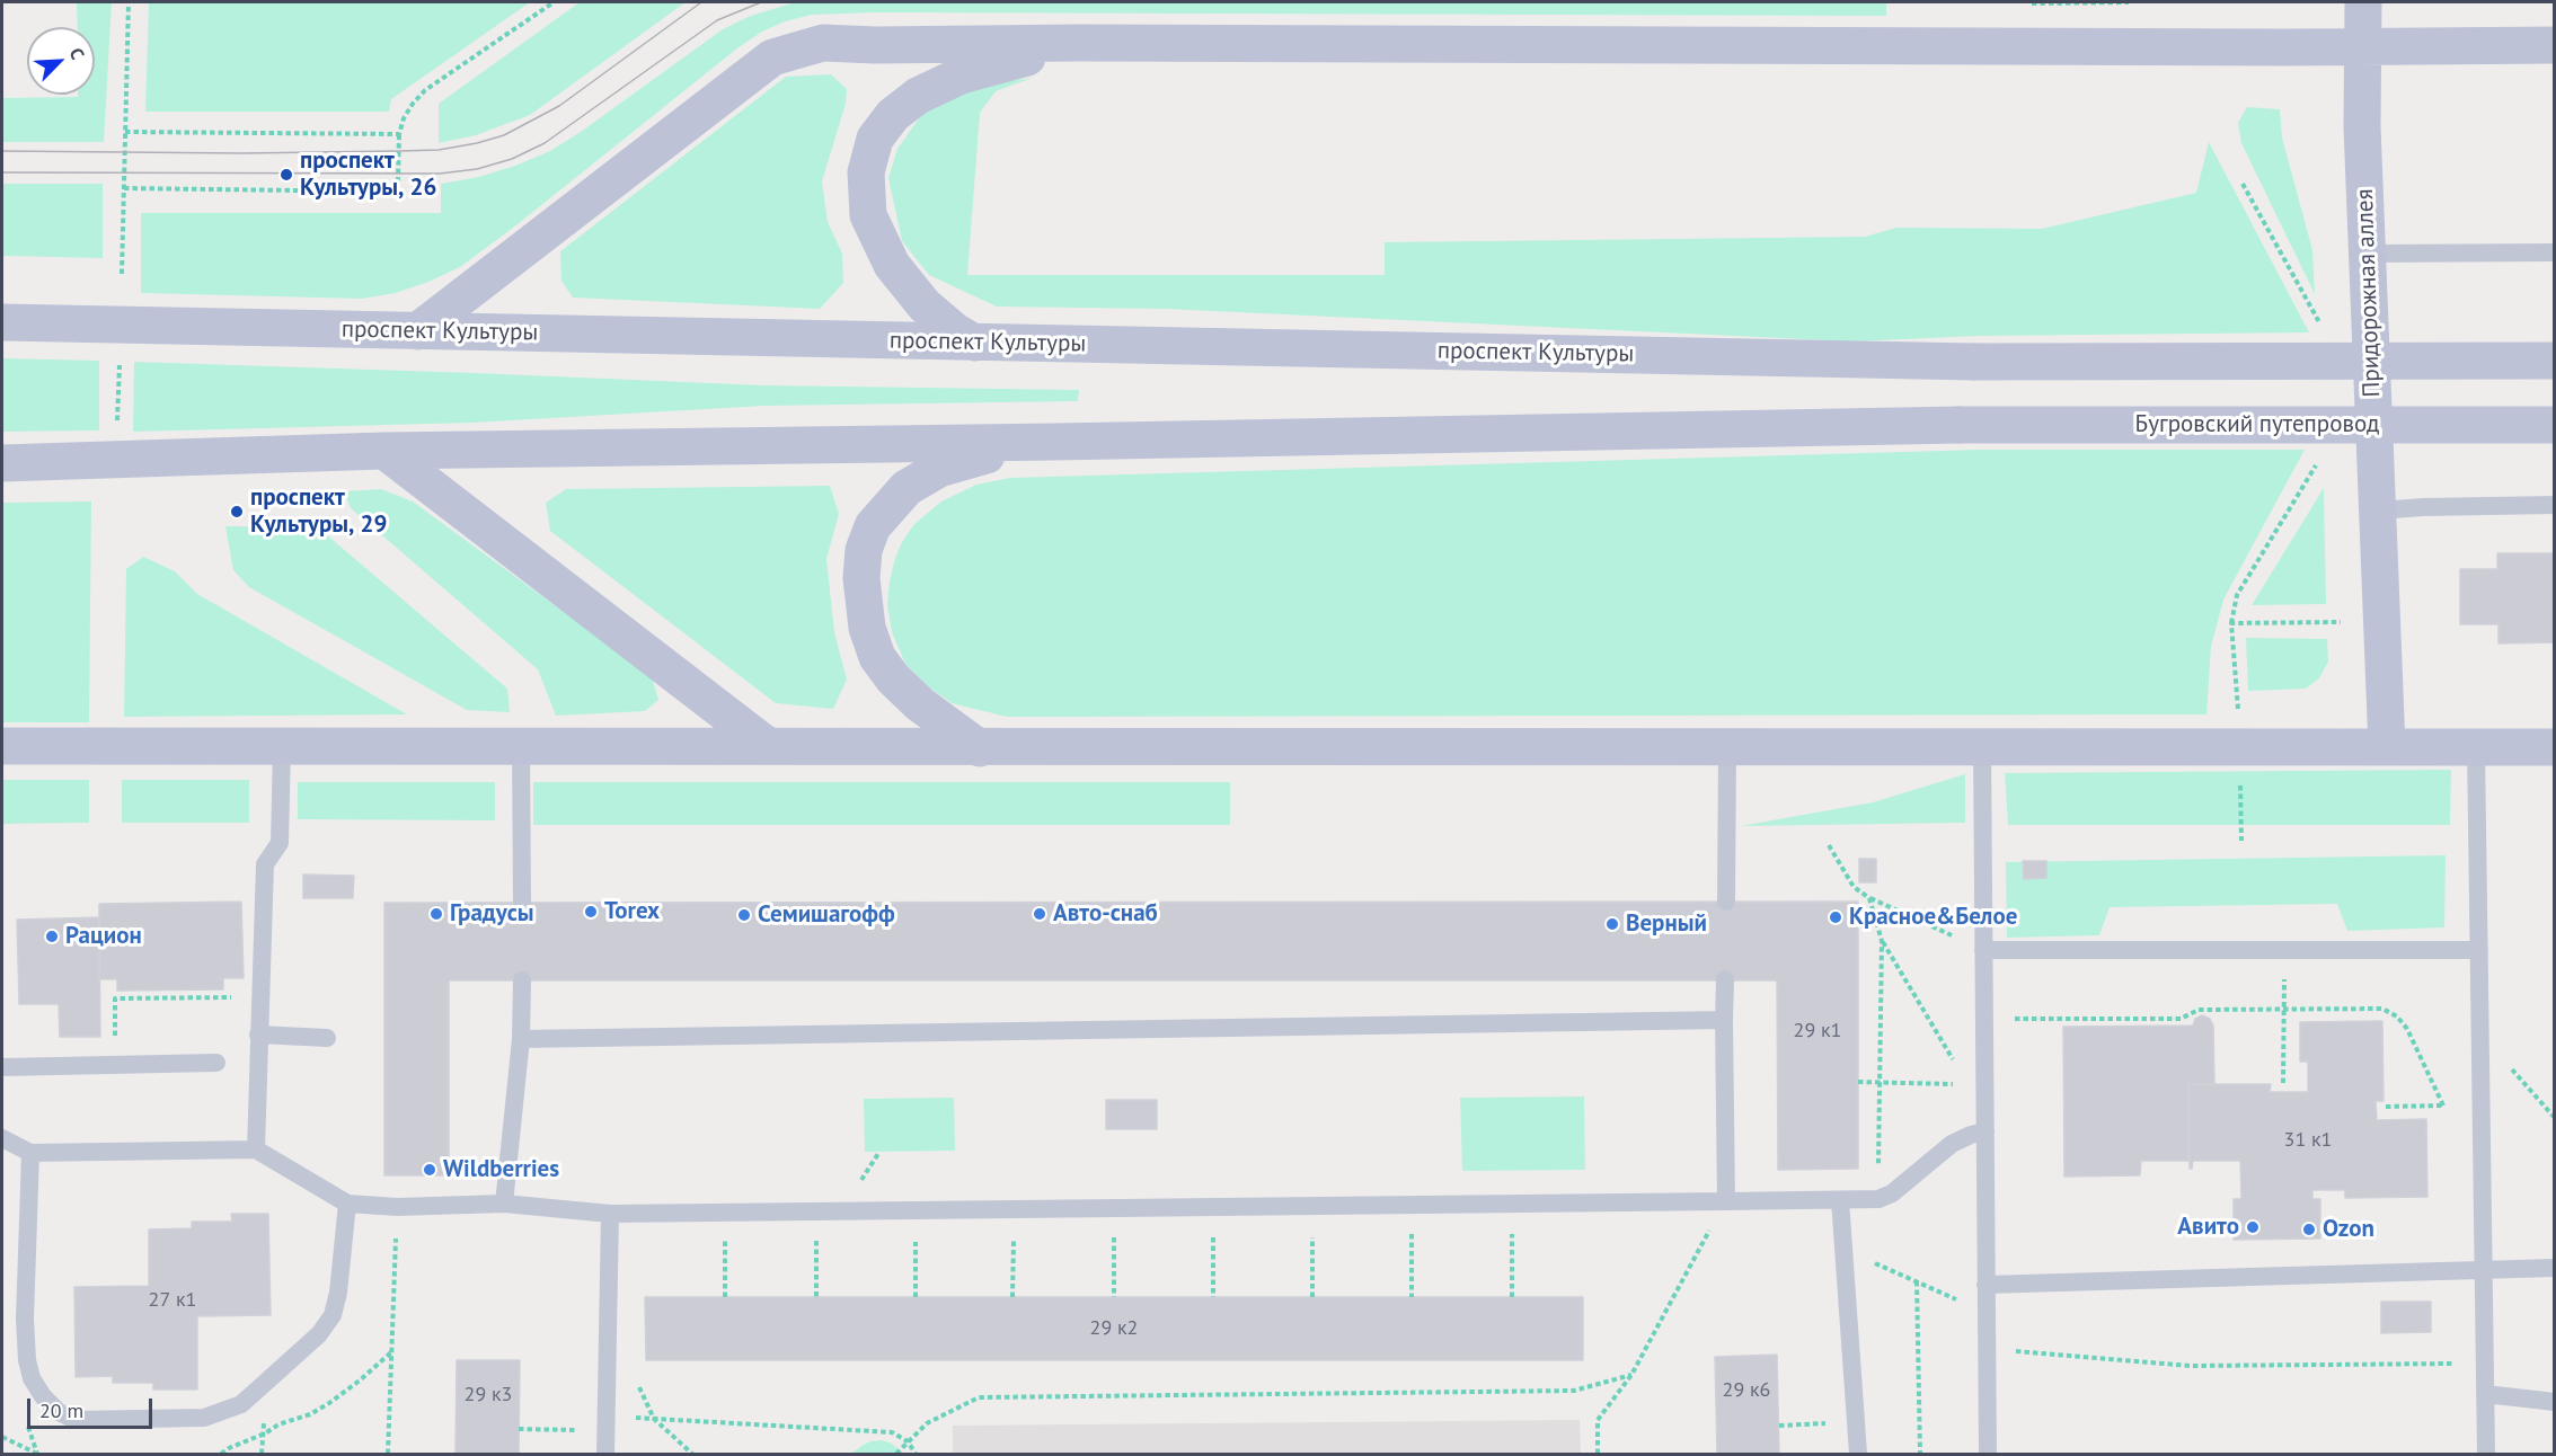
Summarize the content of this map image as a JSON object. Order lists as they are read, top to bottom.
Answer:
{
  "streets": {
    "main road": ["Придорожная аллея", "проспект Культуры", "Бугровский путепровод"]
  },
  "places": [
    "проспект Культуры, 26",
    "проспект Культуры, 29",
    "Torex",
    "Градусы",
    "Авто-снаб",
    "Семишагофф",
    "Красное&Белое",
    "Верный",
    "Рацион",
    "Wildberries",
    "Авито",
    "Ozon"
  ],
  "house_numbers": [
    "29 к1",
    "31 к1",
    "27 к1",
    "29 к2",
    "29 к6",
    "29 к3"
  ],
  "scale_bar": "20 m",
  "north": "top right"
}
